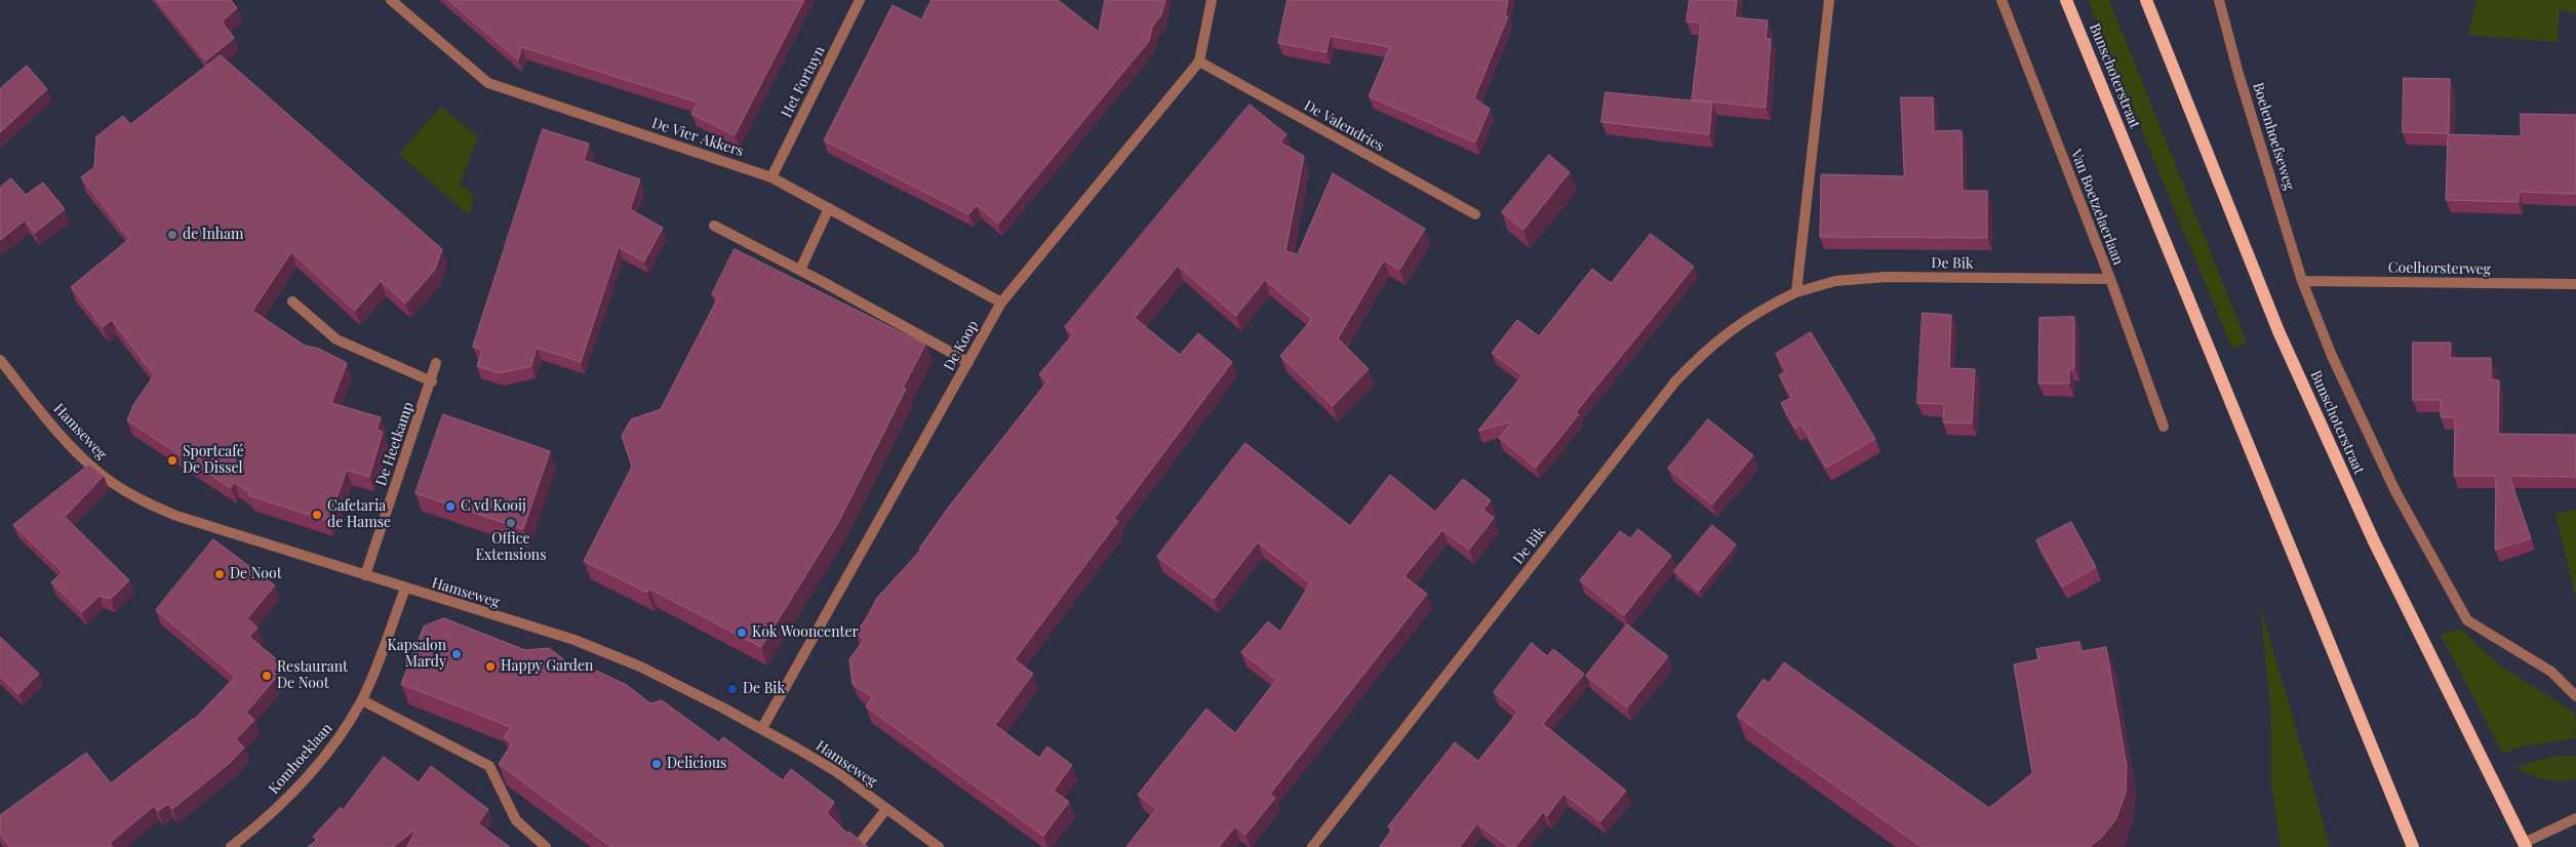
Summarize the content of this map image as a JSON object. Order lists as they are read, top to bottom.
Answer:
{
  "streets": {
    "main road": ["Bunschoterstraat"],
    "street": [
      "Het Fortuyn",
      "De Valendries",
      "Boelenhoefseweg",
      "De Vier Akkers",
      "Van Boetzelaerlaan",
      "De Bik",
      "Coelhorsterweg",
      "De Koop",
      "Hamseweg",
      "De Heetkamp",
      "Komhoeklaan"
    ]
  },
  "crossings": [
    ["Bunschoterstraat", "Boelenhoefseweg"],
    ["Bunschoterstraat", "Coelhorsterweg"],
    ["Het Fortuyn", "De Vier Akkers"],
    ["De Valendries", "De Koop"],
    ["Boelenhoefseweg", "Coelhorsterweg"],
    ["De Vier Akkers", "De Koop"],
    ["Van Boetzelaerlaan", "De Bik"],
    ["De Koop", "Hamseweg"],
    ["Hamseweg", "De Heetkamp"],
    ["Hamseweg", "Komhoeklaan"]
  ],
  "places": [
    "de Inham",
    "Sportcafé De Dissel",
    "C vd Kooij",
    "Cafetaria de Hamse",
    "Office Extensions",
    "De Noot",
    "Kok Wooncenter",
    "Kapsalon Mardy",
    "Happy Garden",
    "Restaurant De Noot",
    "De Bik",
    "Delicious"
  ]
}
